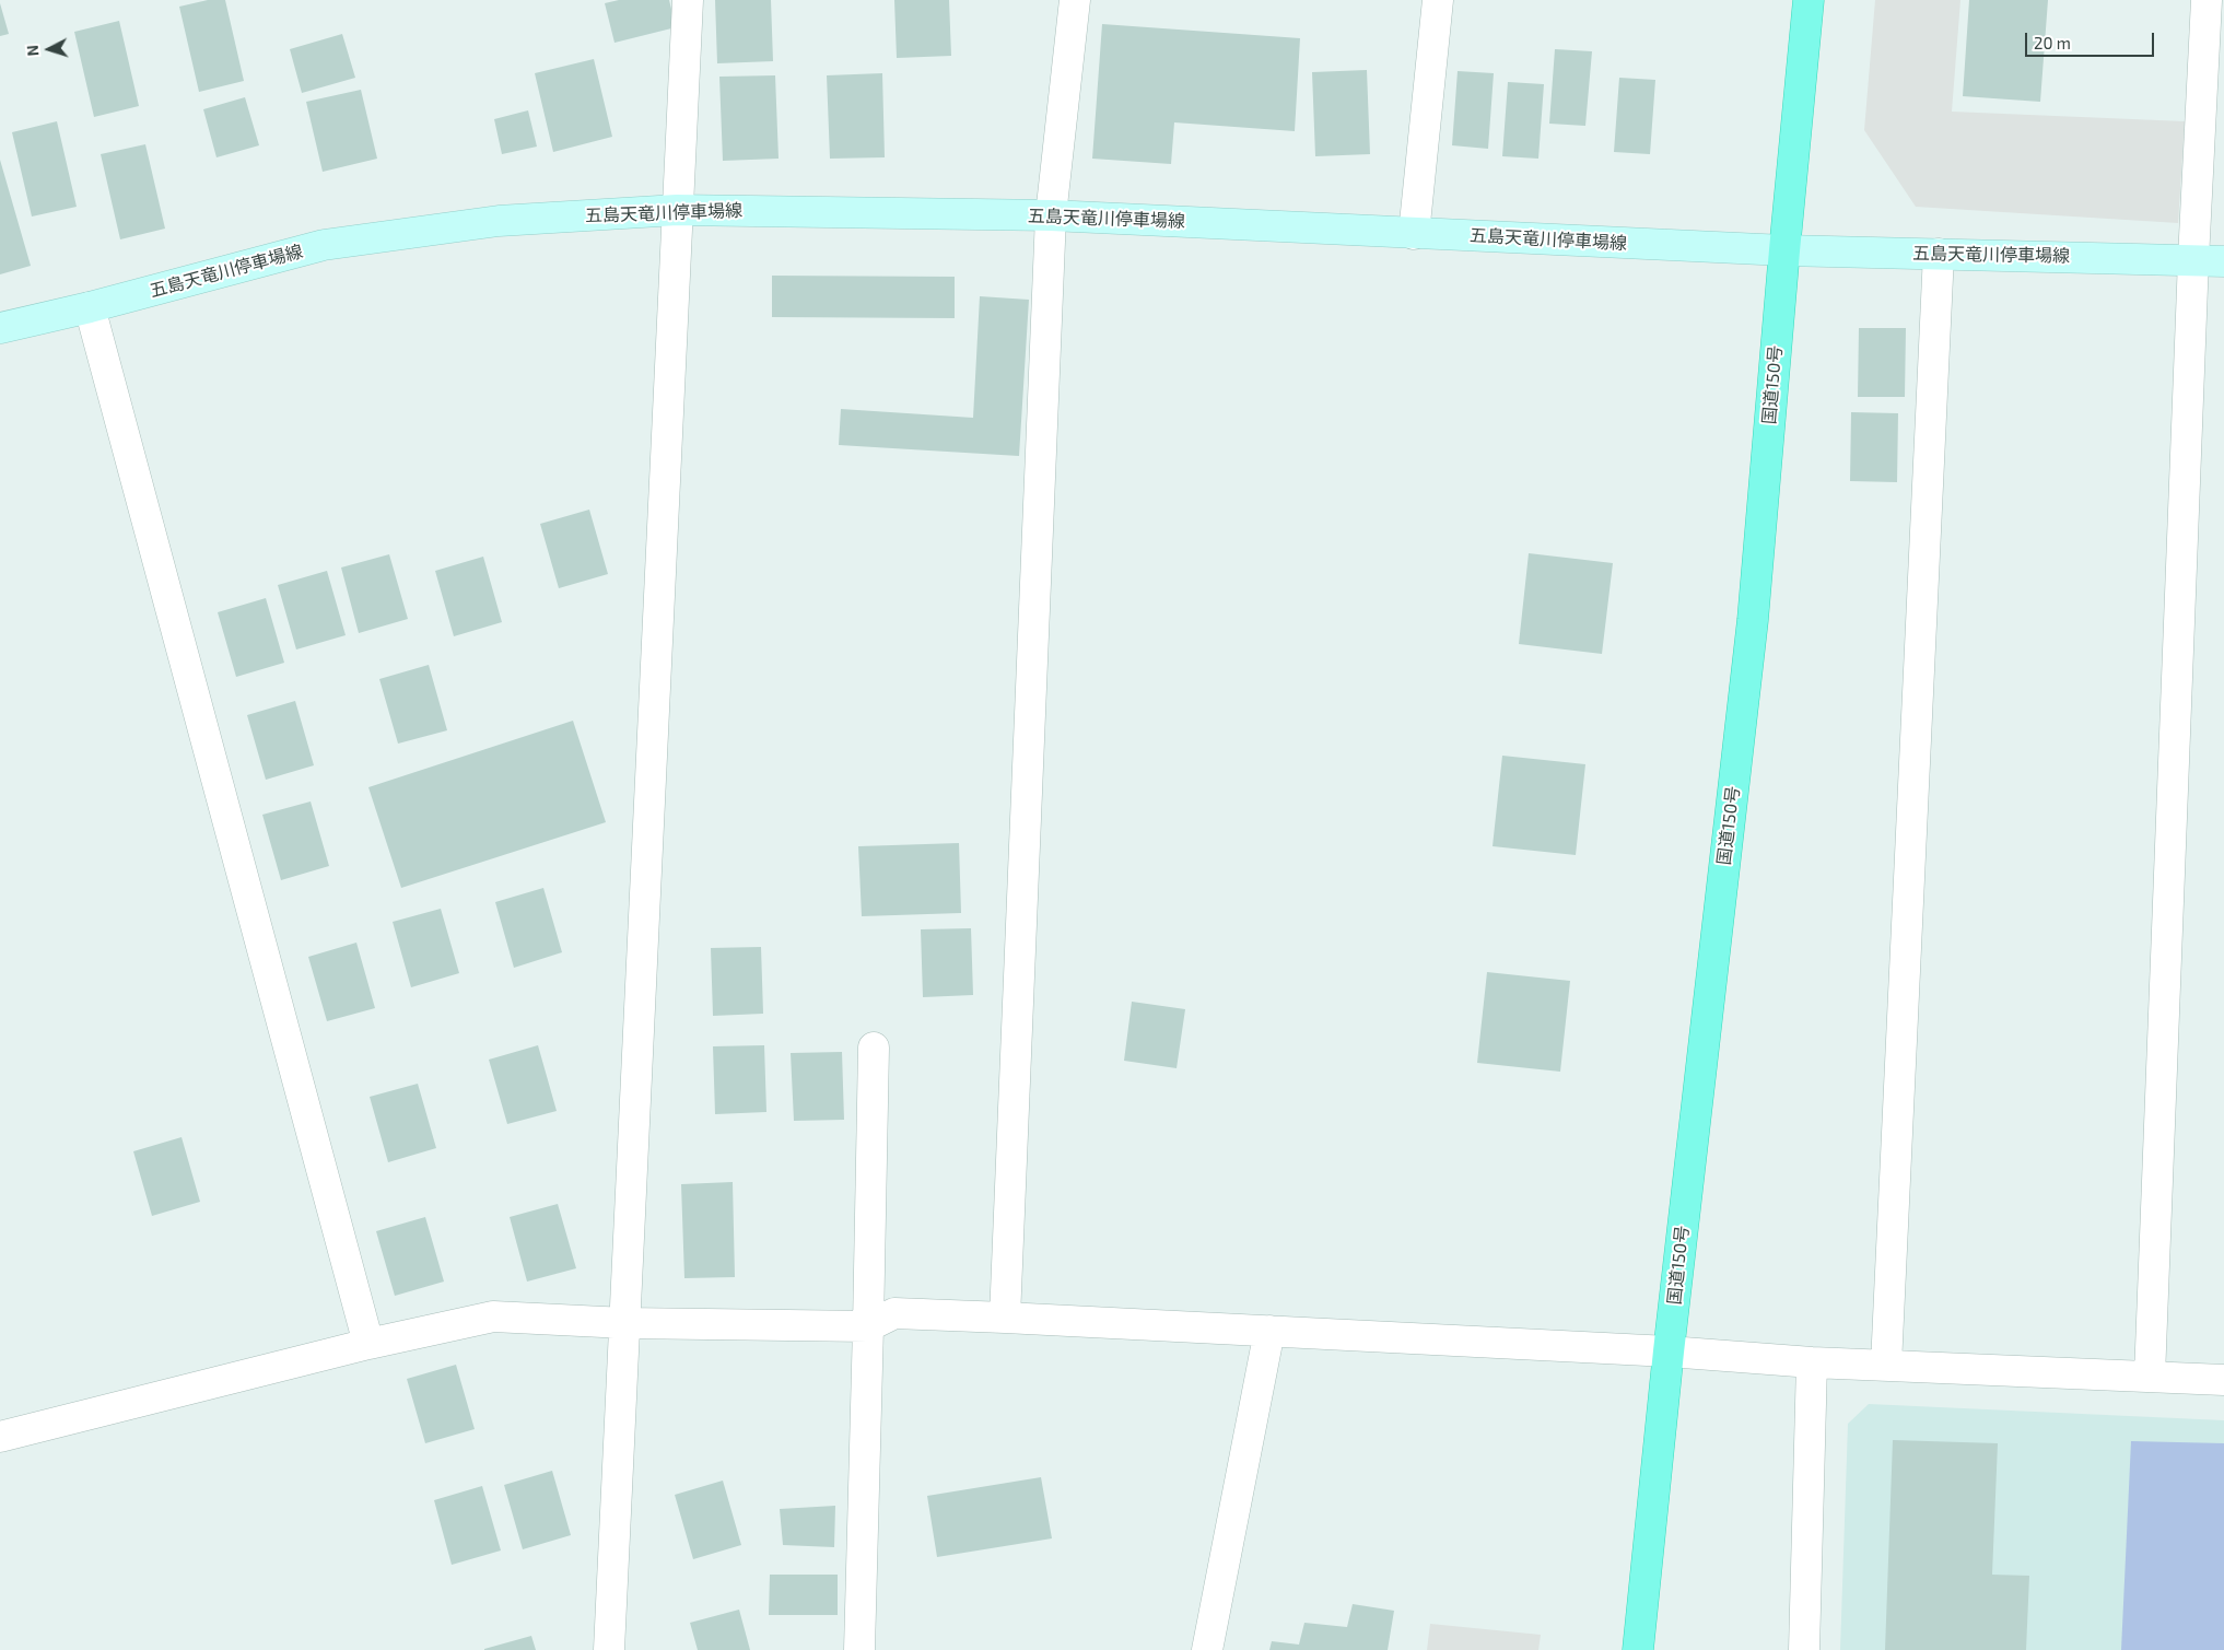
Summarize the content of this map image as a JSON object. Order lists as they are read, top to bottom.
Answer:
{
  "streets": {
    "highway": ["国道150号"],
    "main road": ["五島天竜川停車場線"]
  },
  "crossings": [
    ["五島天竜川停車場線", "国道150号"]
  ],
  "scale_bar": "20 m",
  "north": "left"
}
